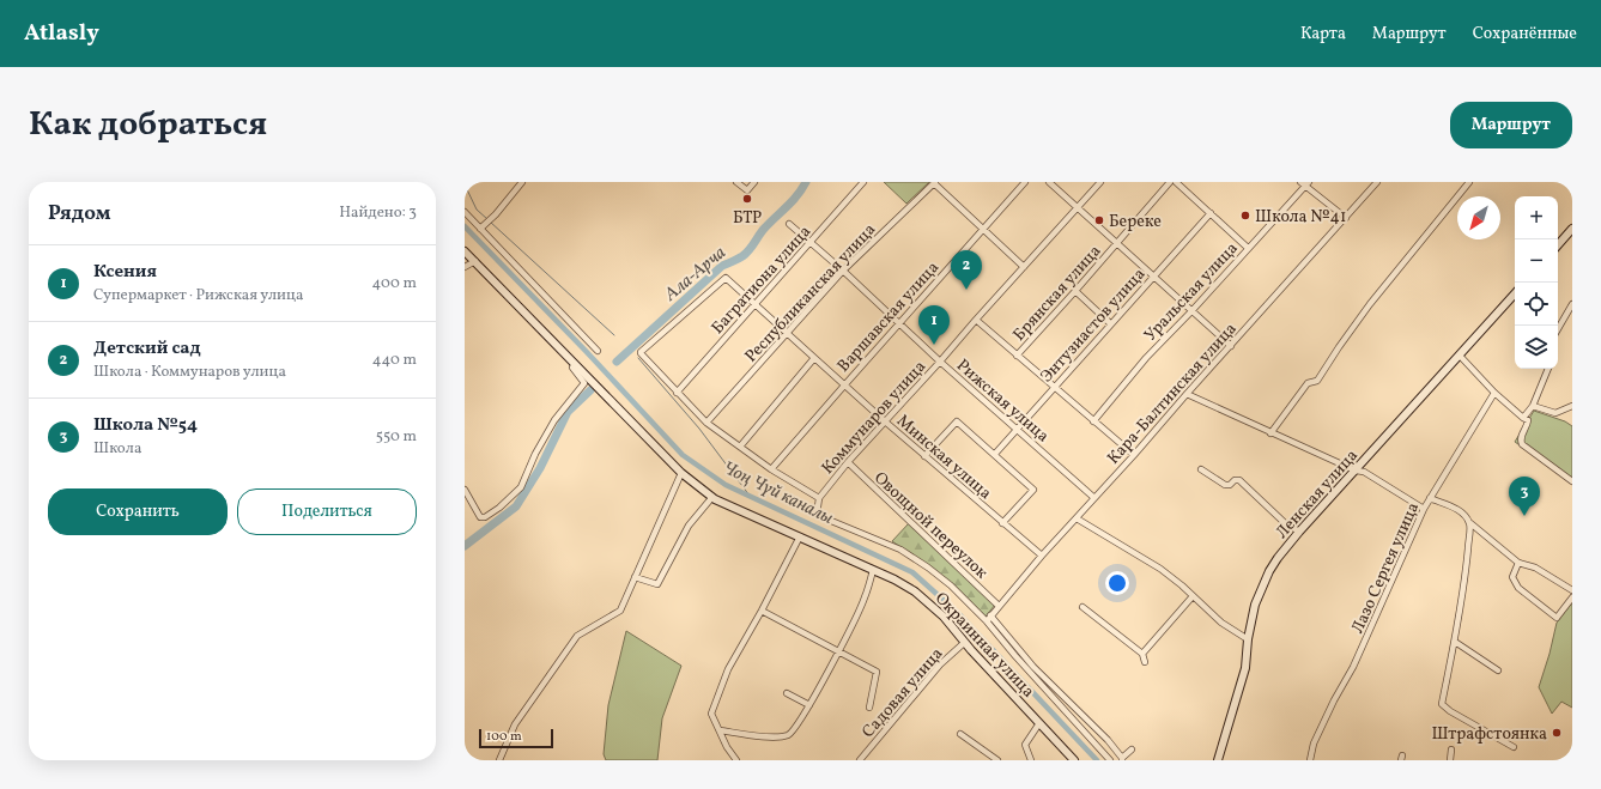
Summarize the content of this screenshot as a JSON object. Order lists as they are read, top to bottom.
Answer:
{
  "streets": {
    "street": [
      "Багратиона улица",
      "Уральская улица",
      "Республиканская улица",
      "Брянская улица",
      "Варшавская улица",
      "Энтузиастов улица",
      "Кара-Балтинская улица",
      "Рижская улица",
      "Коммунаров улица",
      "Минская улица",
      "Ленская улица",
      "Овощной переулок",
      "Лазо Сергея улица",
      "Окраинная улица",
      "Садовая улица"
    ]
  },
  "crossings": [
    ["Багратиона улица", "Рижская улица"],
    ["Багратиона улица", "Минская улица"],
    ["Республиканская улица", "Рижская улица"],
    ["Республиканская улица", "Минская улица"],
    ["Варшавская улица", "Рижская улица"],
    ["Варшавская улица", "Минская улица"],
    ["Энтузиастов улица", "Рижская улица"],
    ["Кара-Балтинская улица", "Рижская улица"],
    ["Кара-Балтинская улица", "Минская улица"],
    ["Кара-Балтинская улица", "Овощной переулок"],
    ["Рижская улица", "Коммунаров улица"],
    ["Коммунаров улица", "Минская улица"],
    ["Коммунаров улица", "Овощной переулок"],
    ["Окраинная улица", "Садовая улица"]
  ],
  "water": ["Ала-Арча", "Чоң Чүй каналы"],
  "places": [
    "БТР",
    "Школа №41",
    "Береке",
    "Штрафстоянка"
  ],
  "scale_bar": "100 m",
  "north": "bottom left",
  "page": {
    "header": "Atlasly",
    "nav": ["Карта", "Маршрут", "Сохранённые"],
    "title": "Как добраться",
    "buttons": [
      "Маршрут",
      ["Сохранить", "Поделиться"]
    ],
    "heading": ["Рядом", "Найдено: 3"],
    "map_buttons": ["+", "−"],
    "list": [
      {
        "mark": "1",
        "name": "Ксения",
        "note": "Супермаркет · Рижская улица",
        "value": "400 m"
      },
      {
        "mark": "2",
        "name": "Детский сад",
        "note": "Школа · Коммунаров улица",
        "value": "440 m"
      },
      {
        "mark": "3",
        "name": "Школа №54",
        "note": "Школа",
        "value": "550 m"
      }
    ],
    "pins": ["2", "1", "3"],
    "scale": "100 m"
  }
}
